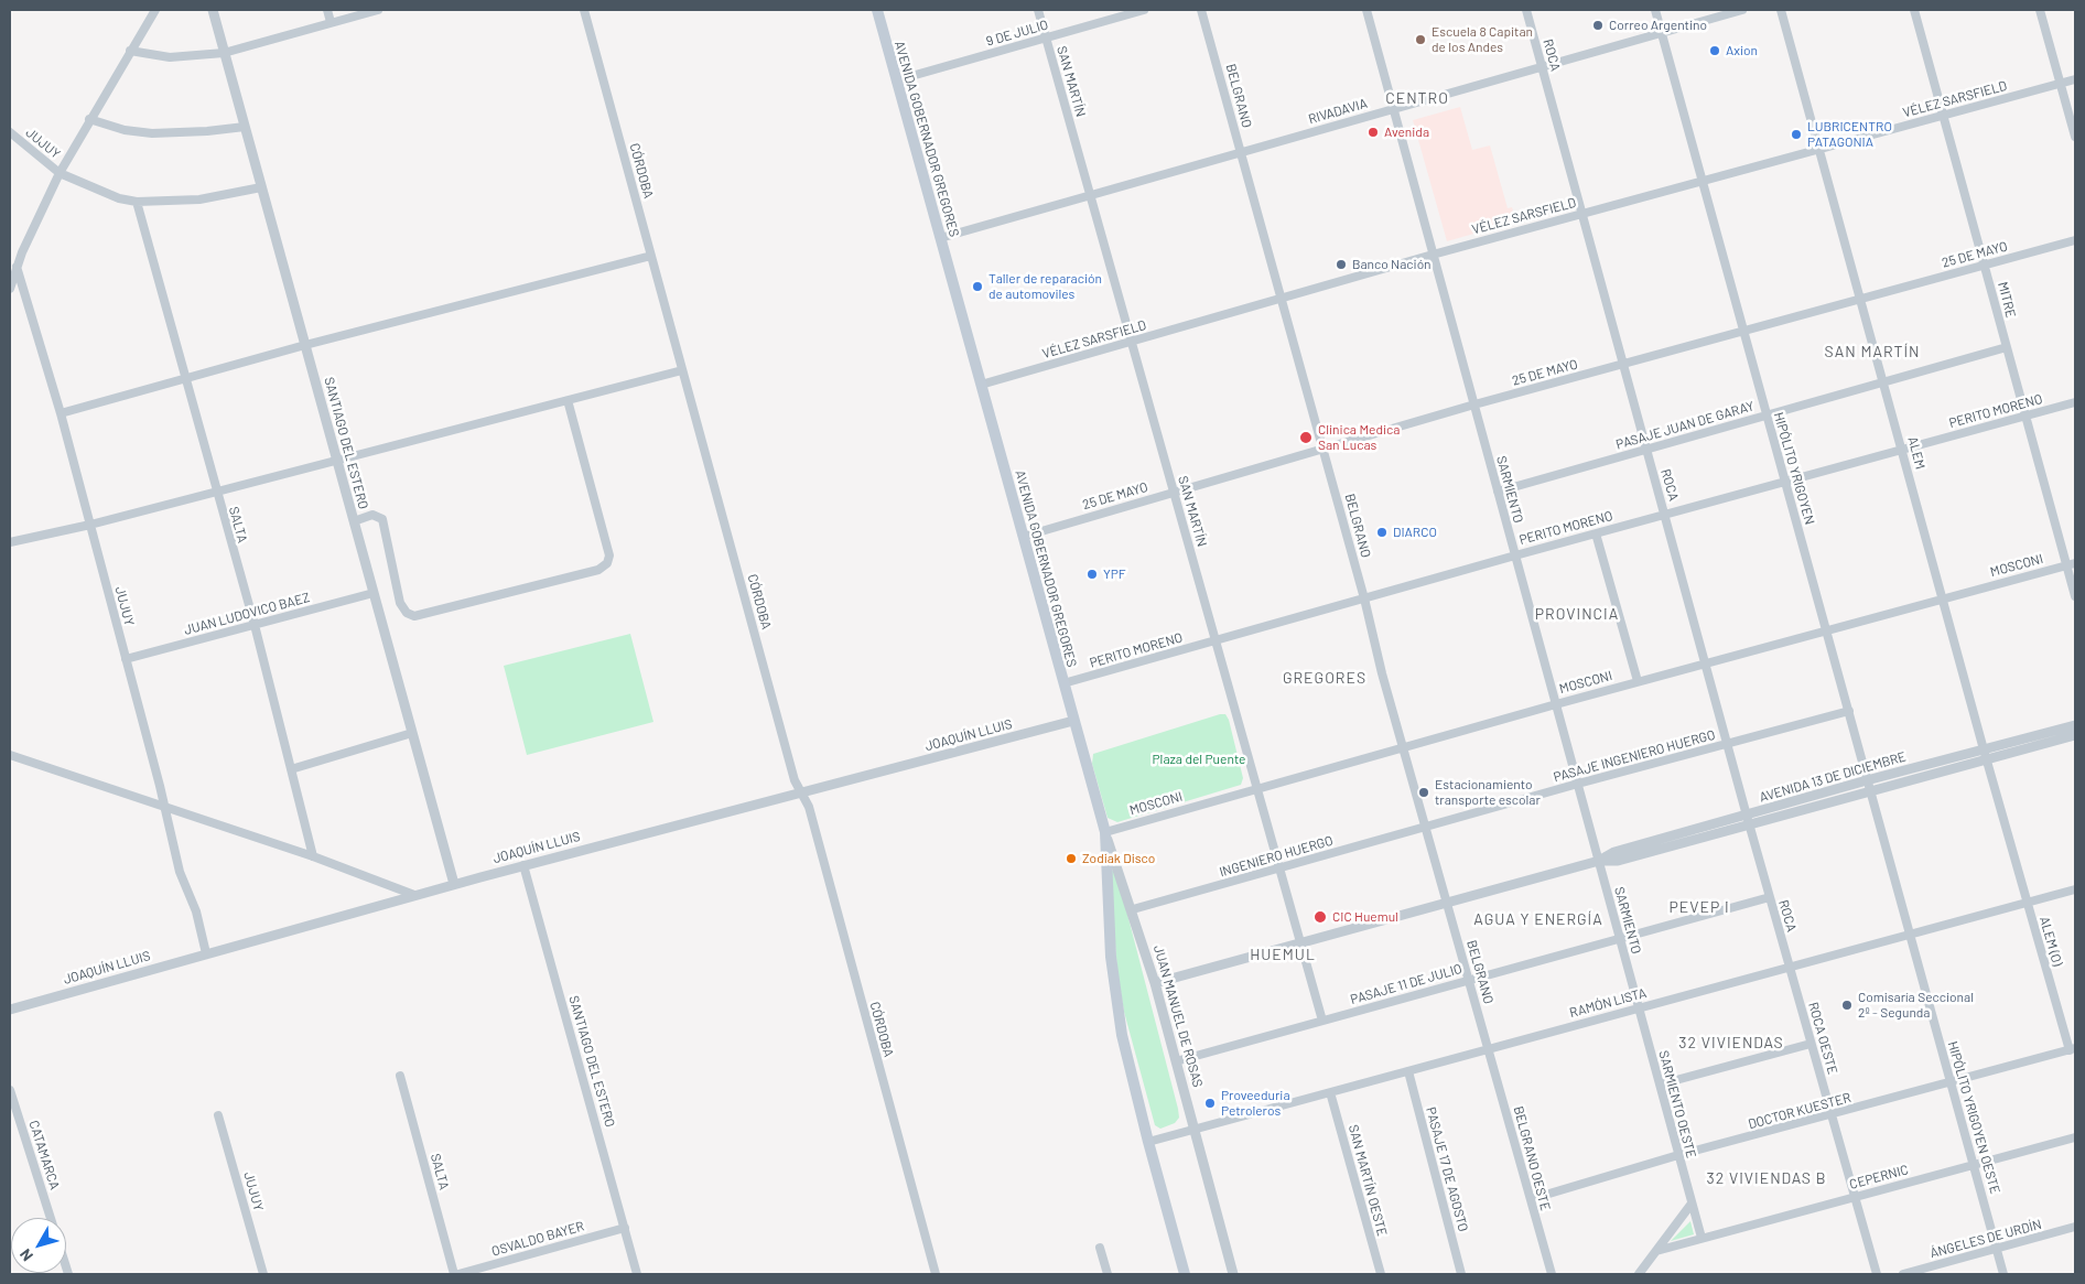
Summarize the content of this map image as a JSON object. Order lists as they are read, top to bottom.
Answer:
{
  "streets": {
    "main road": ["AVENIDA GOBERNADOR GREGORES"],
    "street": [
      "9 DE JULIO",
      "ROCA",
      "SAN MARTÍN",
      "BELGRANO",
      "VÉLEZ SARSFIELD",
      "RIVADAVIA",
      "JUJUY",
      "CÓRDOBA",
      "25 DE MAYO",
      "MITRE",
      "PERITO MORENO",
      "PASAJE JUAN DE GARAY",
      "SANTIAGO DEL ESTERO",
      "ALEM",
      "HIPÓLITO YRIGOYEN",
      "SARMIENTO",
      "SALTA",
      "MOSCONI",
      "JUAN LUDOVICO BAEZ",
      "JOAQUÍN LLUIS",
      "PASAJE INGENIERO HUERGO",
      "AVENIDA 13 DE DICIEMBRE",
      "INGENIERO HUERGO",
      "ALEM (O)",
      "PASAJE 11 DE JULIO",
      "RAMÓN LISTA",
      "JUAN MANUEL DE ROSAS",
      "ROCA OESTE",
      "SARMIENTO OESTE",
      "DOCTOR KUESTER",
      "HIPÓLITO YRIGOYEN OESTE",
      "CATAMARCA",
      "BELGRANO OESTE",
      "PASAJE 17 DE AGOSTO",
      "CEPERNIC",
      "SAN MARTÍN OESTE",
      "OSVALDO BAYER",
      "ÁNGELES DE URDÍN"
    ]
  },
  "crossings": [
    ["9 DE JULIO", "SAN MARTÍN"],
    ["9 DE JULIO", "AVENIDA GOBERNADOR GREGORES"],
    ["ROCA", "VÉLEZ SARSFIELD"],
    ["ROCA", "RIVADAVIA"],
    ["ROCA", "25 DE MAYO"],
    ["ROCA", "PERITO MORENO"],
    ["ROCA", "PASAJE JUAN DE GARAY"],
    ["ROCA", "MOSCONI"],
    ["ROCA", "PASAJE INGENIERO HUERGO"],
    ["ROCA", "AVENIDA 13 DE DICIEMBRE"],
    ["ROCA", "PASAJE 11 DE JULIO"],
    ["ROCA", "RAMÓN LISTA"],
    ["ROCA", "ROCA OESTE"],
    ["SAN MARTÍN", "VÉLEZ SARSFIELD"],
    ["SAN MARTÍN", "RIVADAVIA"],
    ["SAN MARTÍN", "25 DE MAYO"],
    ["SAN MARTÍN", "PERITO MORENO"],
    ["SAN MARTÍN", "MOSCONI"],
    ["SAN MARTÍN", "AVENIDA 13 DE DICIEMBRE"],
    ["SAN MARTÍN", "INGENIERO HUERGO"],
    ["SAN MARTÍN", "PASAJE 11 DE JULIO"],
    ["BELGRANO", "VÉLEZ SARSFIELD"],
    ["BELGRANO", "RIVADAVIA"],
    ["BELGRANO", "25 DE MAYO"],
    ["BELGRANO", "PERITO MORENO"],
    ["BELGRANO", "MOSCONI"],
    ["BELGRANO", "PASAJE INGENIERO HUERGO"],
    ["BELGRANO", "AVENIDA 13 DE DICIEMBRE"],
    ["BELGRANO", "INGENIERO HUERGO"],
    ["BELGRANO", "PASAJE 11 DE JULIO"],
    ["BELGRANO", "RAMÓN LISTA"],
    ["BELGRANO", "BELGRANO OESTE"],
    ["VÉLEZ SARSFIELD", "AVENIDA GOBERNADOR GREGORES"],
    ["VÉLEZ SARSFIELD", "MITRE"],
    ["VÉLEZ SARSFIELD", "ALEM"],
    ["VÉLEZ SARSFIELD", "HIPÓLITO YRIGOYEN"],
    ["VÉLEZ SARSFIELD", "SARMIENTO"],
    ["RIVADAVIA", "AVENIDA GOBERNADOR GREGORES"],
    ["RIVADAVIA", "HIPÓLITO YRIGOYEN"],
    ["RIVADAVIA", "SARMIENTO"],
    ["AVENIDA GOBERNADOR GREGORES", "25 DE MAYO"],
    ["AVENIDA GOBERNADOR GREGORES", "PERITO MORENO"],
    ["AVENIDA GOBERNADOR GREGORES", "MOSCONI"],
    ["AVENIDA GOBERNADOR GREGORES", "JOAQUÍN LLUIS"],
    ["AVENIDA GOBERNADOR GREGORES", "RAMÓN LISTA"],
    ["AVENIDA GOBERNADOR GREGORES", "JUAN MANUEL DE ROSAS"],
    ["JUJUY", "SANTIAGO DEL ESTERO"],
    ["JUJUY", "SALTA"],
    ["JUJUY", "JUAN LUDOVICO BAEZ"],
    ["JUJUY", "JOAQUÍN LLUIS"],
    ["CÓRDOBA", "JOAQUÍN LLUIS"],
    ["25 DE MAYO", "MITRE"],
    ["25 DE MAYO", "ALEM"],
    ["25 DE MAYO", "HIPÓLITO YRIGOYEN"],
    ["25 DE MAYO", "SARMIENTO"],
    ["MITRE", "PERITO MORENO"],
    ["MITRE", "PASAJE JUAN DE GARAY"],
    ["MITRE", "MOSCONI"],
    ["PERITO MORENO", "ALEM"],
    ["PERITO MORENO", "HIPÓLITO YRIGOYEN"],
    ["PERITO MORENO", "SARMIENTO"],
    ["PASAJE JUAN DE GARAY", "ALEM"],
    ["PASAJE JUAN DE GARAY", "HIPÓLITO YRIGOYEN"],
    ["PASAJE JUAN DE GARAY", "SARMIENTO"],
    ["SANTIAGO DEL ESTERO", "JUAN LUDOVICO BAEZ"],
    ["SANTIAGO DEL ESTERO", "JOAQUÍN LLUIS"],
    ["SANTIAGO DEL ESTERO", "OSVALDO BAYER"],
    ["ALEM", "MOSCONI"],
    ["ALEM", "AVENIDA 13 DE DICIEMBRE"],
    ["ALEM", "ALEM (O)"],
    ["ALEM", "RAMÓN LISTA"],
    ["HIPÓLITO YRIGOYEN", "MOSCONI"],
    ["HIPÓLITO YRIGOYEN", "PASAJE INGENIERO HUERGO"],
    ["HIPÓLITO YRIGOYEN", "AVENIDA 13 DE DICIEMBRE"],
    ["HIPÓLITO YRIGOYEN", "RAMÓN LISTA"],
    ["HIPÓLITO YRIGOYEN", "HIPÓLITO YRIGOYEN OESTE"],
    ["SARMIENTO", "MOSCONI"],
    ["SARMIENTO", "PASAJE INGENIERO HUERGO"],
    ["SARMIENTO", "AVENIDA 13 DE DICIEMBRE"],
    ["SARMIENTO", "PASAJE 11 DE JULIO"],
    ["SARMIENTO", "RAMÓN LISTA"],
    ["SARMIENTO", "SARMIENTO OESTE"],
    ["SALTA", "JUAN LUDOVICO BAEZ"],
    ["MOSCONI", "JUAN MANUEL DE ROSAS"],
    ["PASAJE INGENIERO HUERGO", "INGENIERO HUERGO"],
    ["AVENIDA 13 DE DICIEMBRE", "JUAN MANUEL DE ROSAS"],
    ["INGENIERO HUERGO", "JUAN MANUEL DE ROSAS"],
    ["ALEM (O)", "RAMÓN LISTA"],
    ["ALEM (O)", "DOCTOR KUESTER"],
    ["PASAJE 11 DE JULIO", "JUAN MANUEL DE ROSAS"],
    ["RAMÓN LISTA", "JUAN MANUEL DE ROSAS"],
    ["RAMÓN LISTA", "ROCA OESTE"],
    ["RAMÓN LISTA", "SARMIENTO OESTE"],
    ["RAMÓN LISTA", "HIPÓLITO YRIGOYEN OESTE"],
    ["RAMÓN LISTA", "BELGRANO OESTE"],
    ["RAMÓN LISTA", "PASAJE 17 DE AGOSTO"],
    ["RAMÓN LISTA", "SAN MARTÍN OESTE"],
    ["ROCA OESTE", "DOCTOR KUESTER"],
    ["ROCA OESTE", "CEPERNIC"],
    ["SARMIENTO OESTE", "DOCTOR KUESTER"],
    ["SARMIENTO OESTE", "CEPERNIC"],
    ["DOCTOR KUESTER", "HIPÓLITO YRIGOYEN OESTE"],
    ["DOCTOR KUESTER", "BELGRANO OESTE"],
    ["HIPÓLITO YRIGOYEN OESTE", "CEPERNIC"],
    ["HIPÓLITO YRIGOYEN OESTE", "ÁNGELES DE URDÍN"]
  ],
  "districts": [
    "CENTRO",
    "SAN MARTÍN",
    "PROVINCIA",
    "GREGORES",
    "PEVEP I",
    "AGUA Y ENERGÍA",
    "HUEMUL",
    "32 VIVIENDAS",
    "32 VIVIENDAS B"
  ],
  "parks": ["Plaza del Puente"],
  "places": [
    "Correo Argentino",
    "Escuela 8 Capitan de los Andes",
    "Axion",
    "Avenida",
    "LUBRICENTRO PATAGONIA",
    "Banco Nación",
    "Taller de reparación de automoviles",
    "Clinica Medica San Lucas",
    "DIARCO",
    "YPF",
    "Estacionamiento transporte escolar",
    "Zodiak Disco",
    "CIC Huemul",
    "Comisaría Seccional 2º - Segunda",
    "Proveeduria Petroleros"
  ],
  "north": "bottom left"
}
